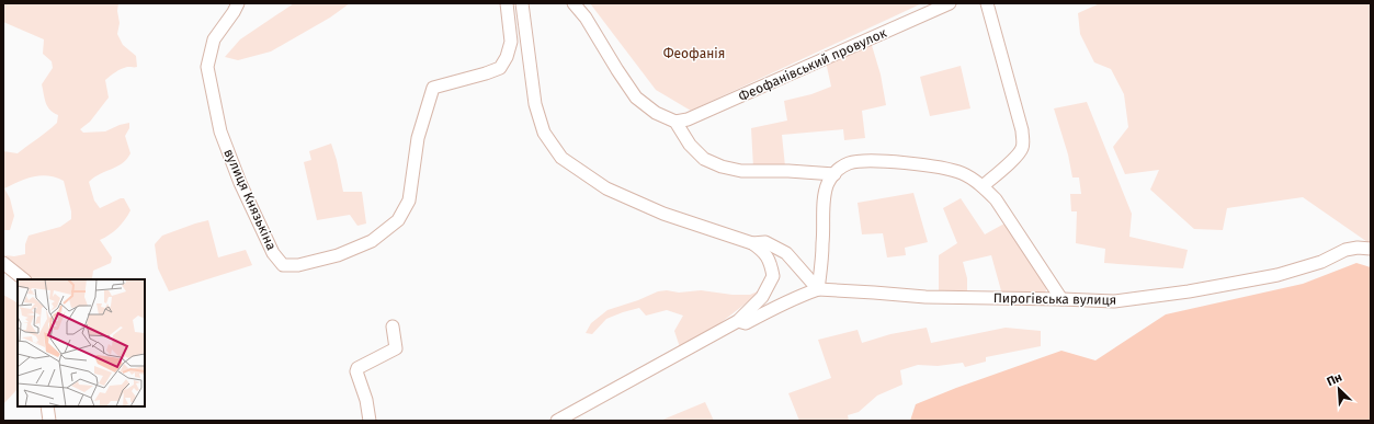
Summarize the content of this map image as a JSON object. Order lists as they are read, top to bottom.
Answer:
{
  "streets": {
    "street": ["Феофанівський провулок", "вулиця Князькіна", "Пирогівська вулиця"]
  },
  "parks": ["Феофанія"],
  "north": "top left"
}
